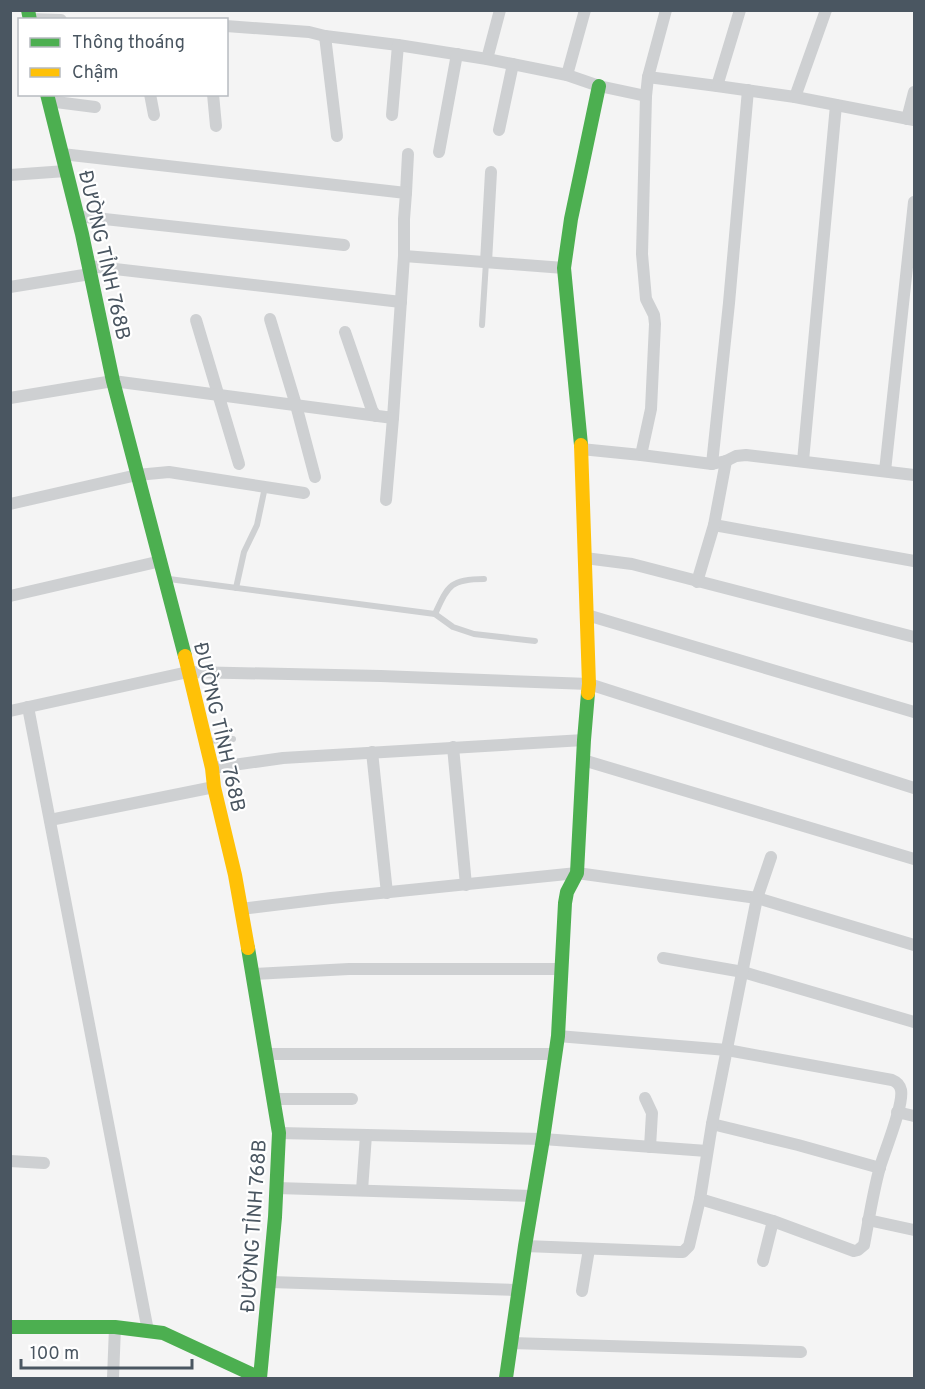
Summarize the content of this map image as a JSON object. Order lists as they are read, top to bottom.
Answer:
{
  "streets": {
    "street": ["ĐƯỜNG TỈNH 768B"]
  },
  "legend": ["Thông thoáng", "Chậm"],
  "scale_bar": "100 m"
}
